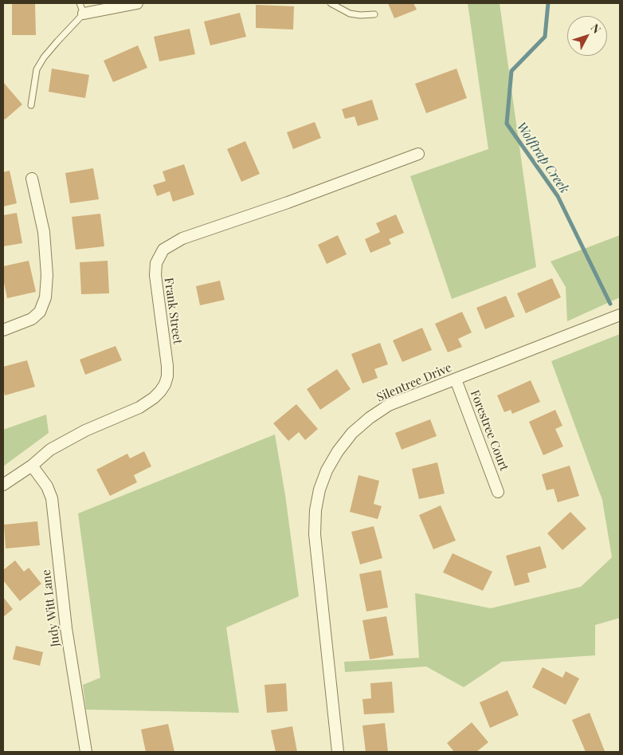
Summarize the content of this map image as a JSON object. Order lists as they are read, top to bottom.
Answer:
{
  "streets": {
    "street": [
      "Frank Street",
      "Silentree Drive",
      "Forestree Court",
      "Judy Witt Lane"
    ]
  },
  "crossings": [
    ["Frank Street", "Judy Witt Lane"],
    ["Silentree Drive", "Forestree Court"]
  ],
  "water": ["Wolftrap Creek"],
  "north": "top right"
}
